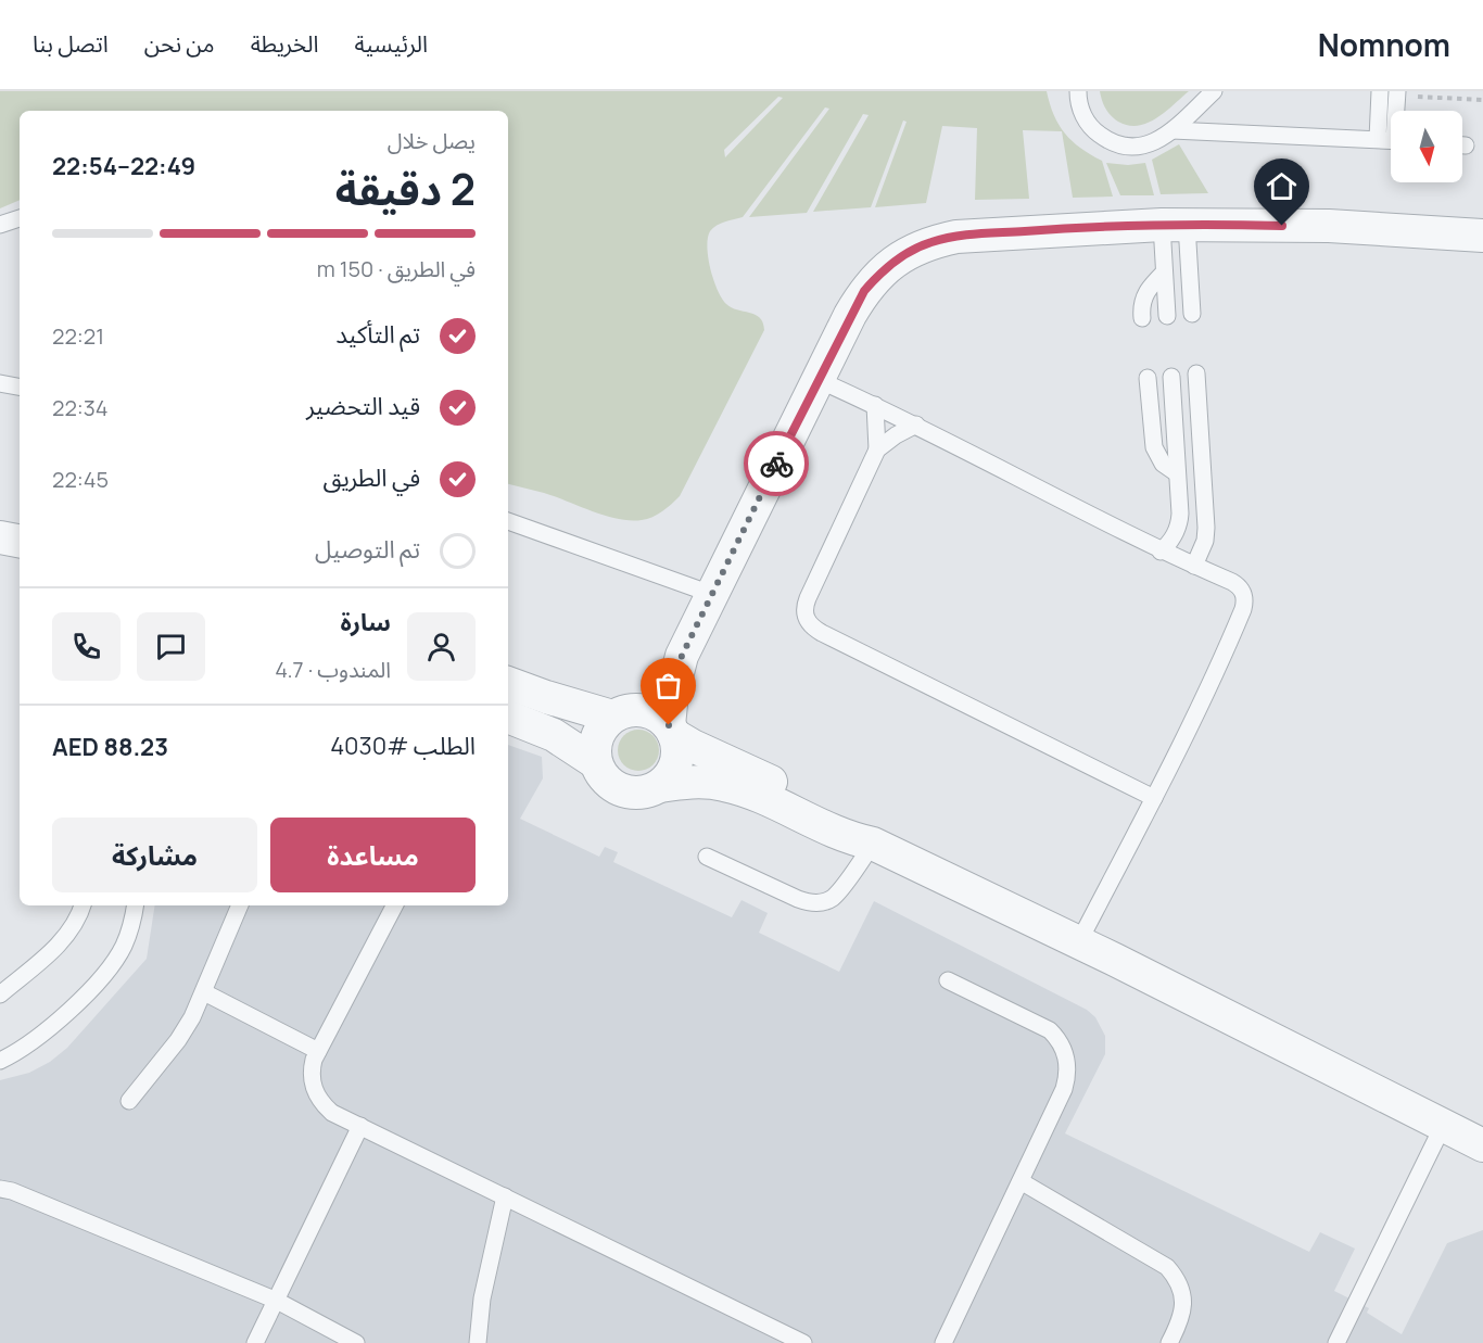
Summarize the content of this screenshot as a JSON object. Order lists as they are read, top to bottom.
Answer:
{
  "north": "bottom",
  "page": {
    "header": "Nomnom",
    "nav": [
      "الرئيسية",
      "الخريطة",
      "من نحن",
      "اتصل بنا"
    ],
    "heading": ["2 دقيقة", "يصل خلال", "22:49–22:54"],
    "panel": [
      "سارة",
      "المندوب · 4.7",
      "الطلب #4030",
      "AED 88.23"
    ],
    "bar": "في الطريق · 150 m",
    "list": [
      ["تم التأكيد", "22:21"],
      ["قيد التحضير", "22:34"],
      ["في الطريق", "22:45"],
      "تم التوصيل"
    ],
    "buttons": ["مساعدة", "مشاركة"]
  }
}
